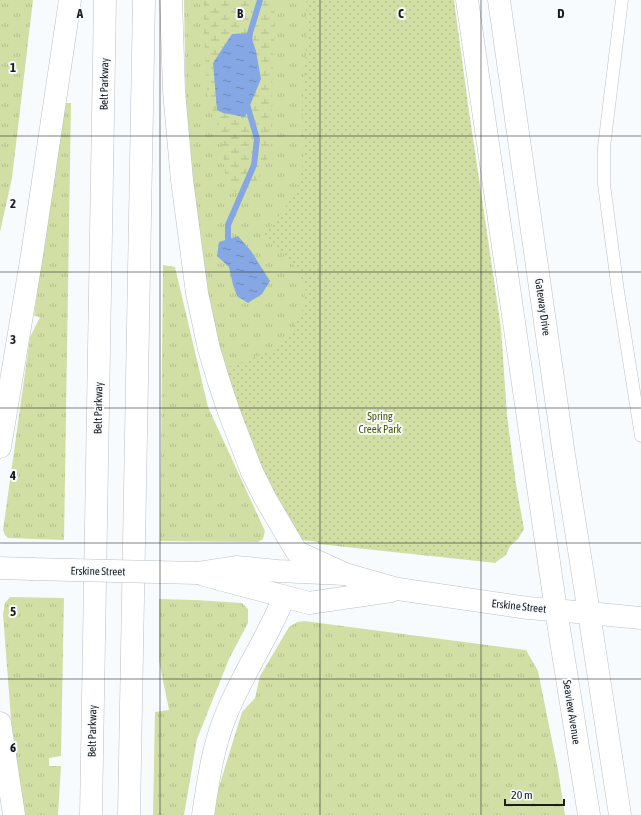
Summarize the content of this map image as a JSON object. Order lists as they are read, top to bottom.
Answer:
{
  "streets": {
    "main road": [
      "Belt Parkway",
      "Gateway Drive",
      "Erskine Street",
      "Seaview Avenue"
    ]
  },
  "crossings": [
    ["Gateway Drive", "Erskine Street"],
    ["Erskine Street", "Seaview Avenue"]
  ],
  "parks": ["Spring Creek Park"],
  "scale_bar": "20 m",
  "grid": {
    "columns": [
      "A",
      "B",
      "C",
      "D"
    ],
    "rows": [
      "1",
      "2",
      "3",
      "4",
      "5",
      "6"
    ]
  }
}
